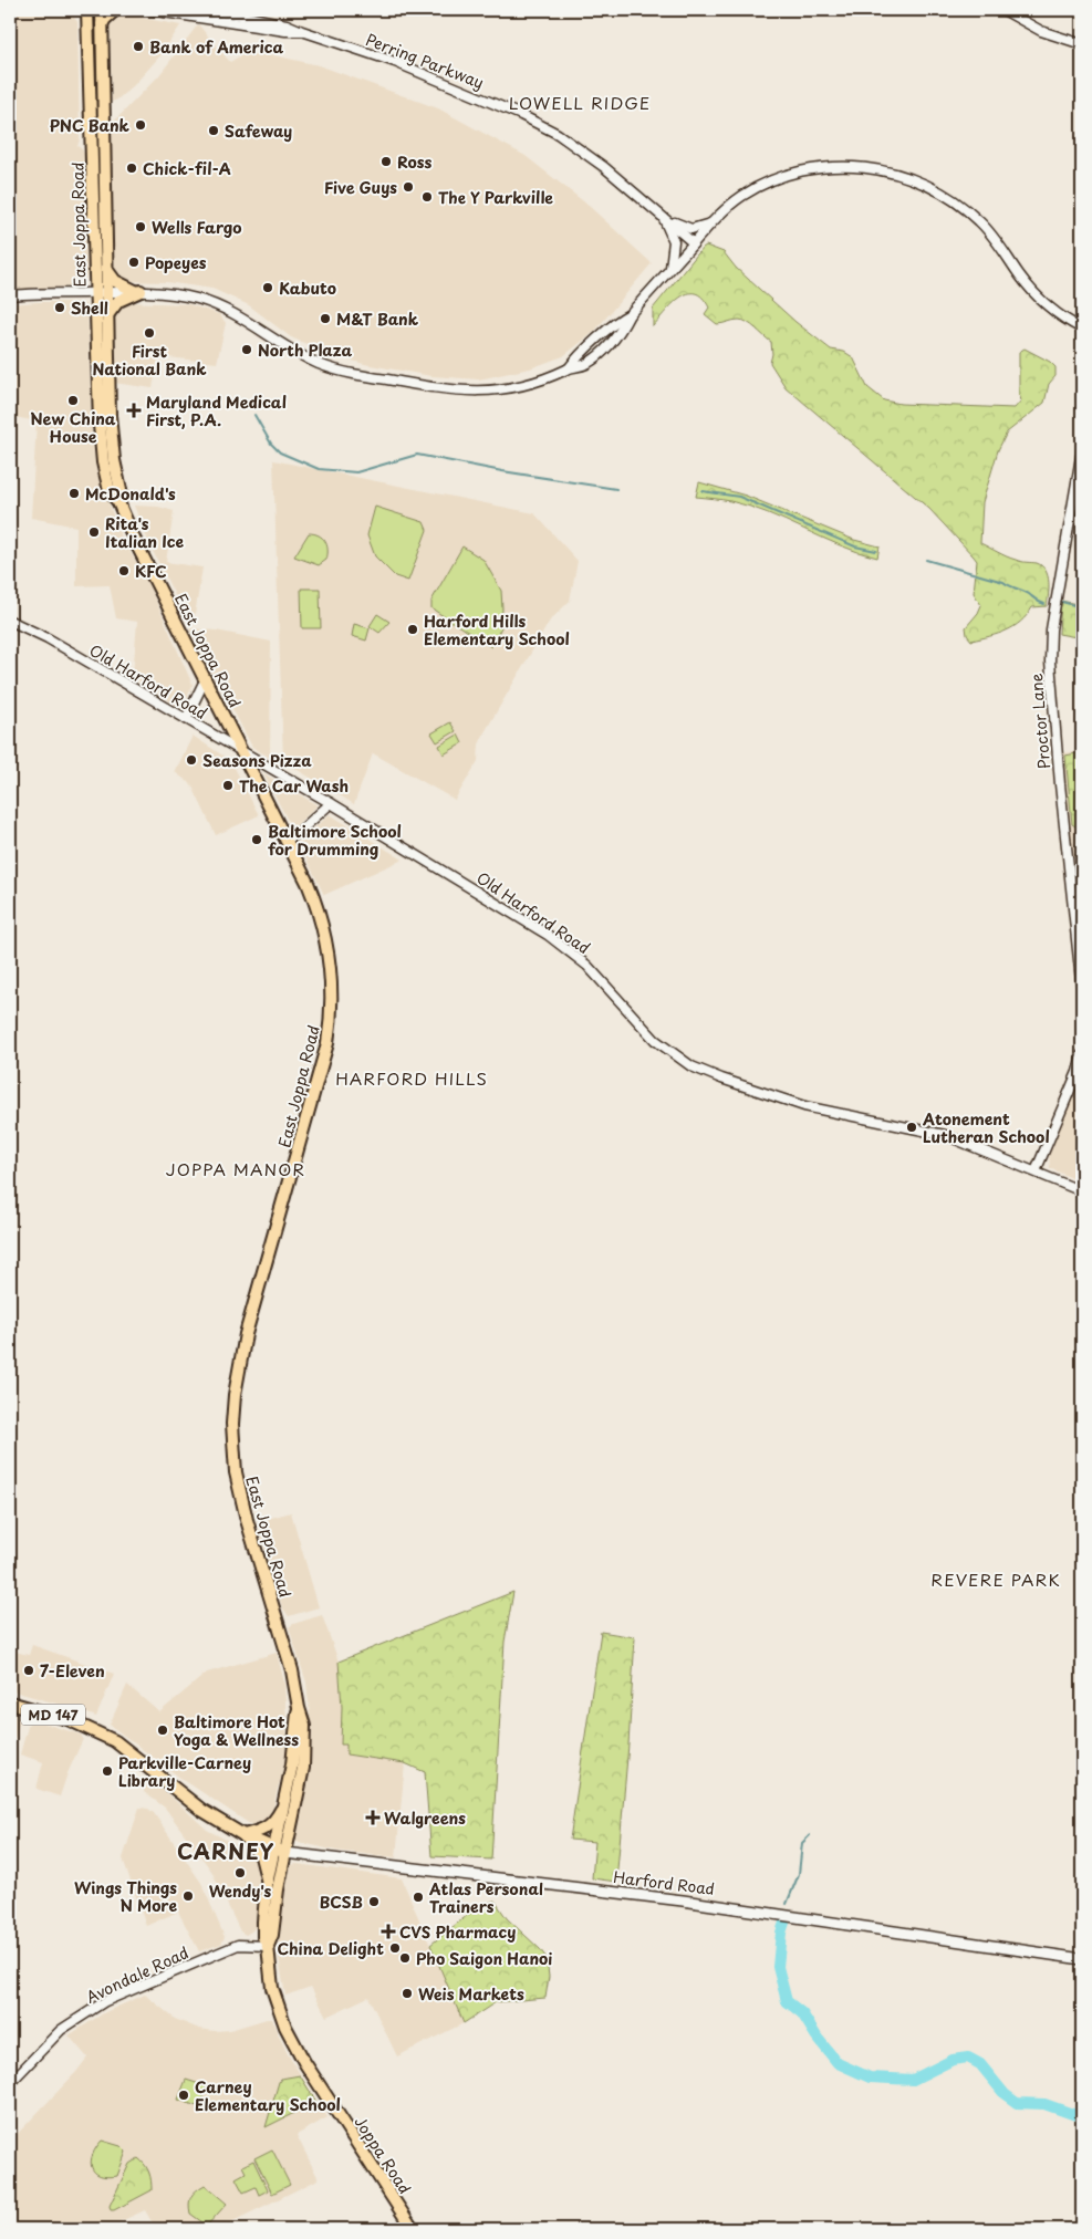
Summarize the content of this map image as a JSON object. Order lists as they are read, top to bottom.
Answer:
{
  "streets": {
    "main road": [
      "East Joppa Road",
      "MD 147",
      "Harford Road",
      "Joppa Road"
    ],
    "street": [
      "Perring Parkway",
      "Old Harford Road",
      "Proctor Lane",
      "Avondale Road"
    ]
  },
  "crossings": [
    ["East Joppa Road", "Old Harford Road"],
    ["East Joppa Road", "Harford Road"],
    ["East Joppa Road", "Joppa Road"],
    ["MD 147", "Harford Road"],
    ["Harford Road", "Joppa Road"],
    ["Avondale Road", "Joppa Road"]
  ],
  "districts": [
    "LOWELL RIDGE",
    "HARFORD HILLS",
    "JOPPA MANOR",
    "REVERE PARK",
    "CARNEY"
  ],
  "places": {
    "other": [
      "Bank of America",
      "PNC Bank",
      "Safeway",
      "Ross",
      "Chick-fil-A",
      "Five Guys",
      "The Y Parkville",
      "Wells Fargo",
      "Popeyes",
      "Kabuto",
      "Shell",
      "M&T Bank",
      "First National Bank",
      "North Plaza",
      "New China House",
      "McDonald's",
      "Rita's Italian Ice",
      "KFC",
      "Harford Hills Elementary School",
      "Seasons Pizza",
      "The Car Wash",
      "Baltimore School for Drumming",
      "Atonement Lutheran School",
      "7-Eleven",
      "Baltimore Hot Yoga & Wellness",
      "Parkville-Carney Library",
      "Wendy's",
      "Wings Things N More",
      "Atlas Personal Trainers",
      "BCSB",
      "China Delight",
      "Pho Saigon Hanoi",
      "Weis Markets",
      "Carney Elementary School"
    ],
    "health": ["Maryland Medical First, P.A.", "Walgreens", "CVS Pharmacy"]
  }
}
